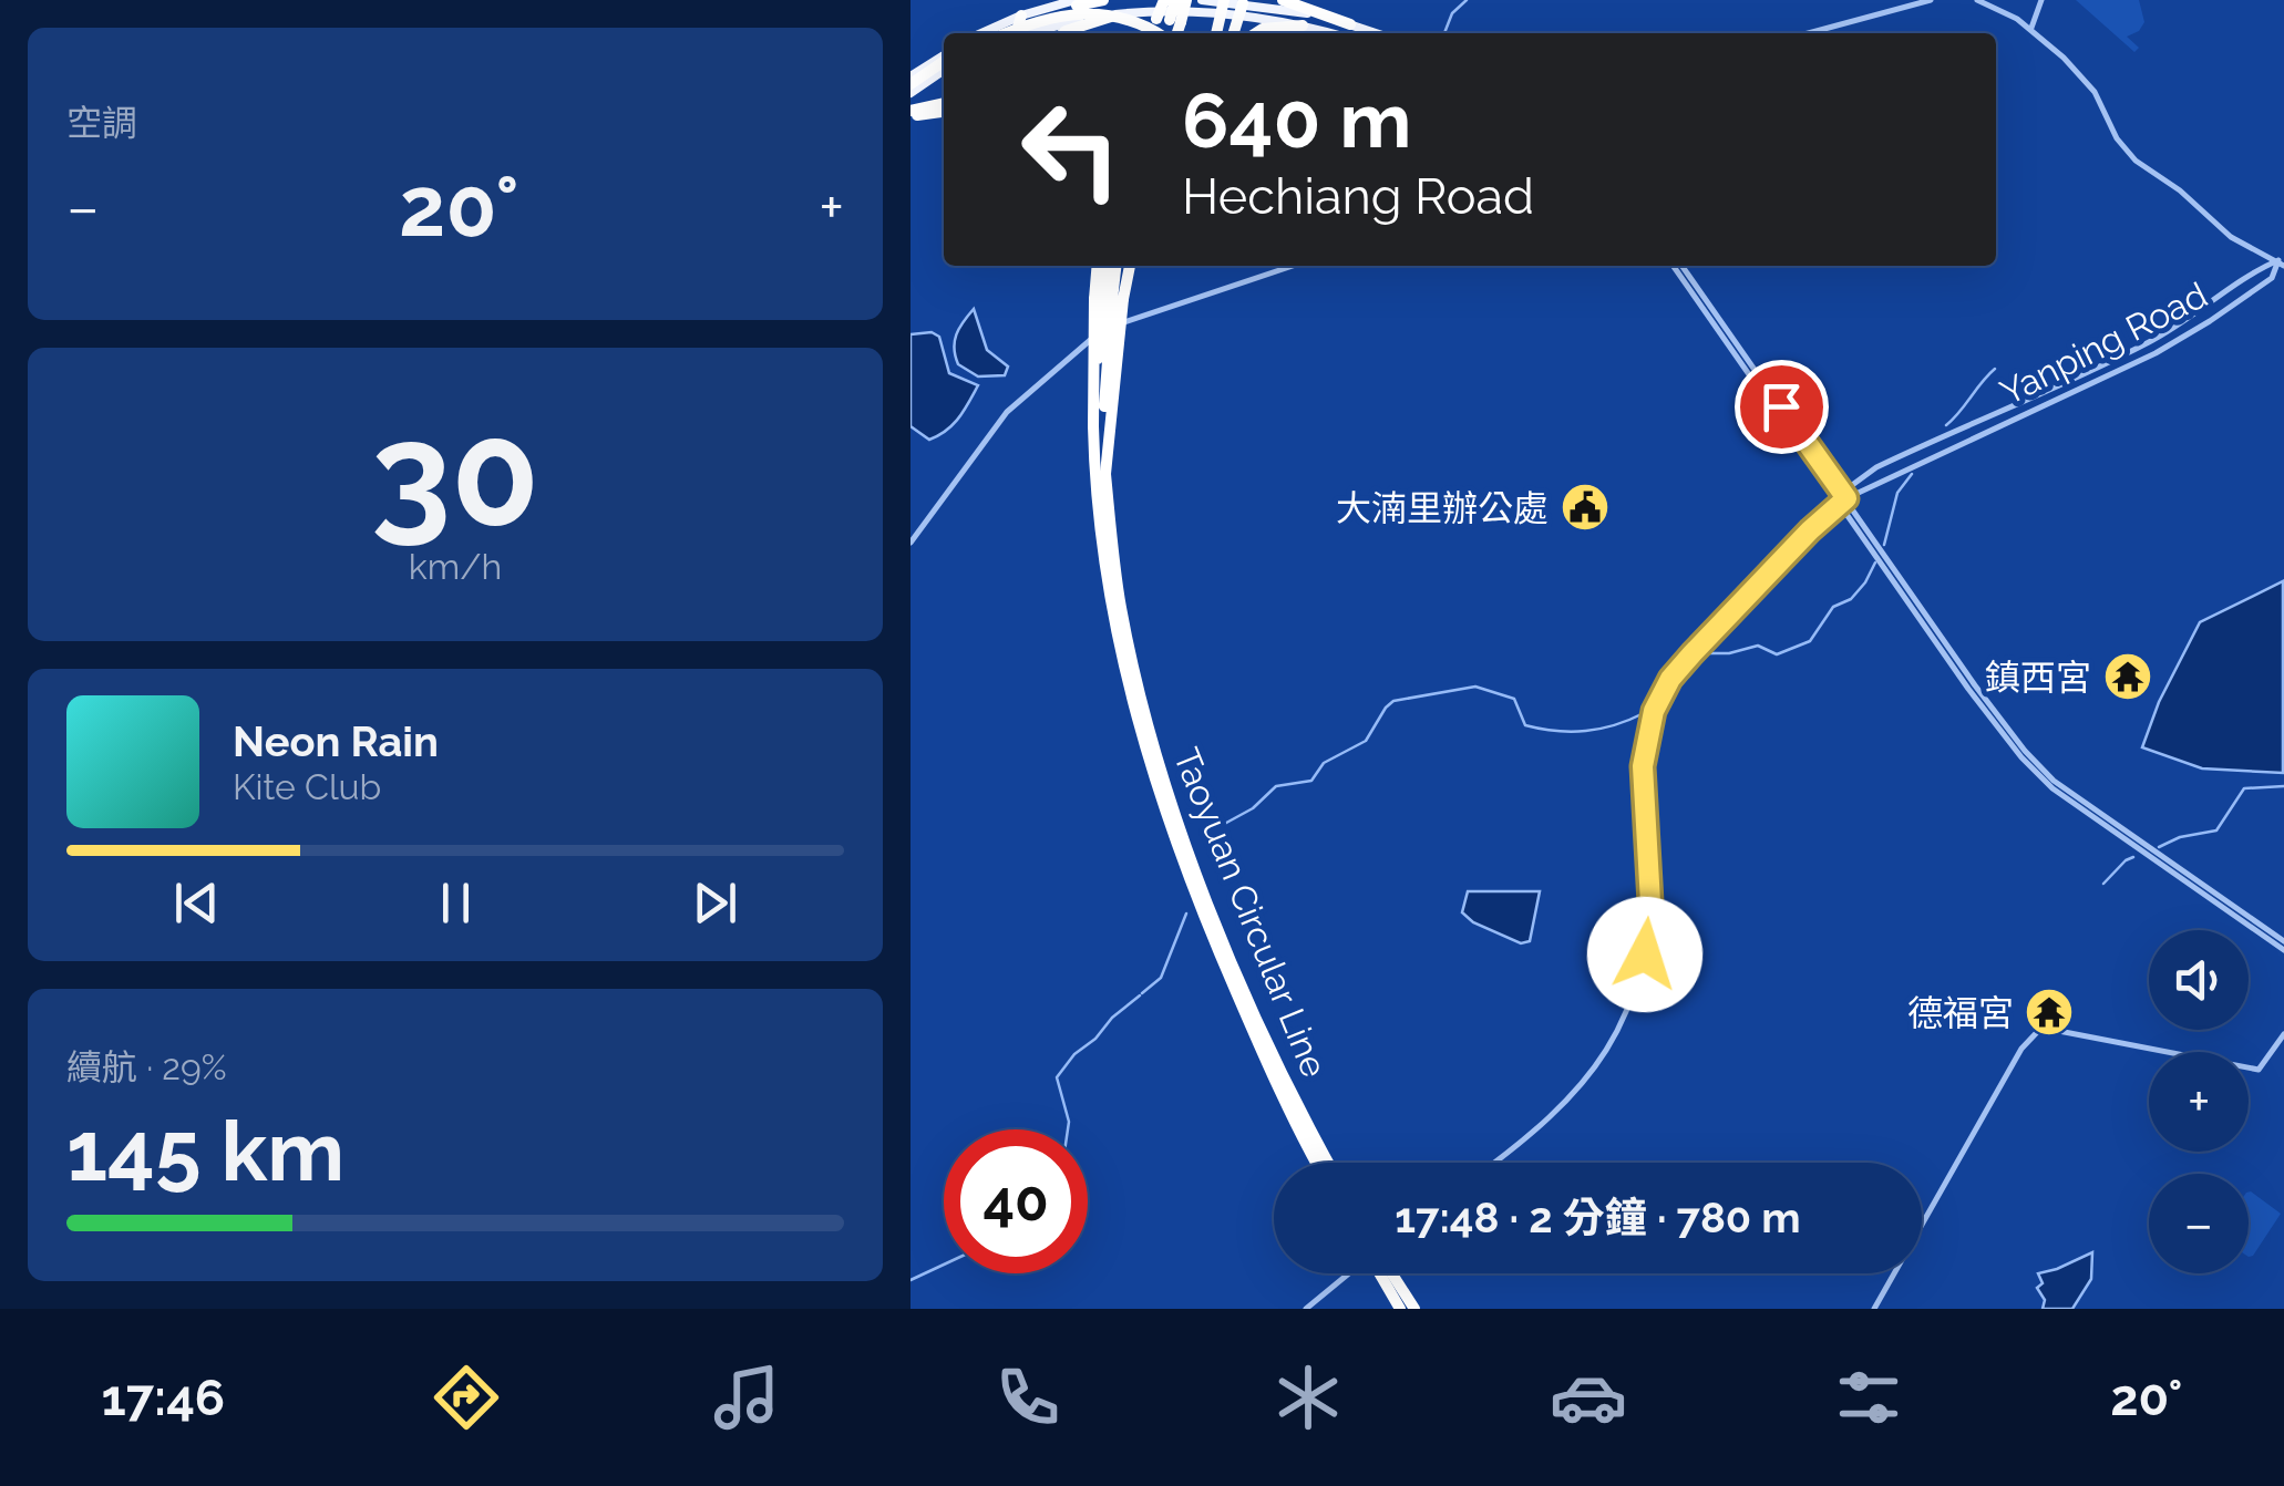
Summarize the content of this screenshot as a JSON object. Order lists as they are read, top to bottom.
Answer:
{
  "streets": {
    "highway": ["Taoyuan Circular Line"],
    "street": ["Yanping Road"]
  },
  "places": {
    "public building": ["大湳里辦公處"],
    "temple": ["鎮西宮", "德福宮"]
  },
  "page": {
    "tile": [
      "空調",
      ["30", "km/h"],
      ["續航 · 29%", "145 km"]
    ],
    "turn": ["640 m", "Hechiang Road"],
    "heat": ["−", "20°", "+"],
    "song": ["Neon Rain", "Kite Club"],
    "map_buttons": ["+", "−"],
    "limit": "40",
    "trip": "17:48 · 2 分鐘 · 780 m",
    "tabs": ["17:46", "20°"]
  }
}
